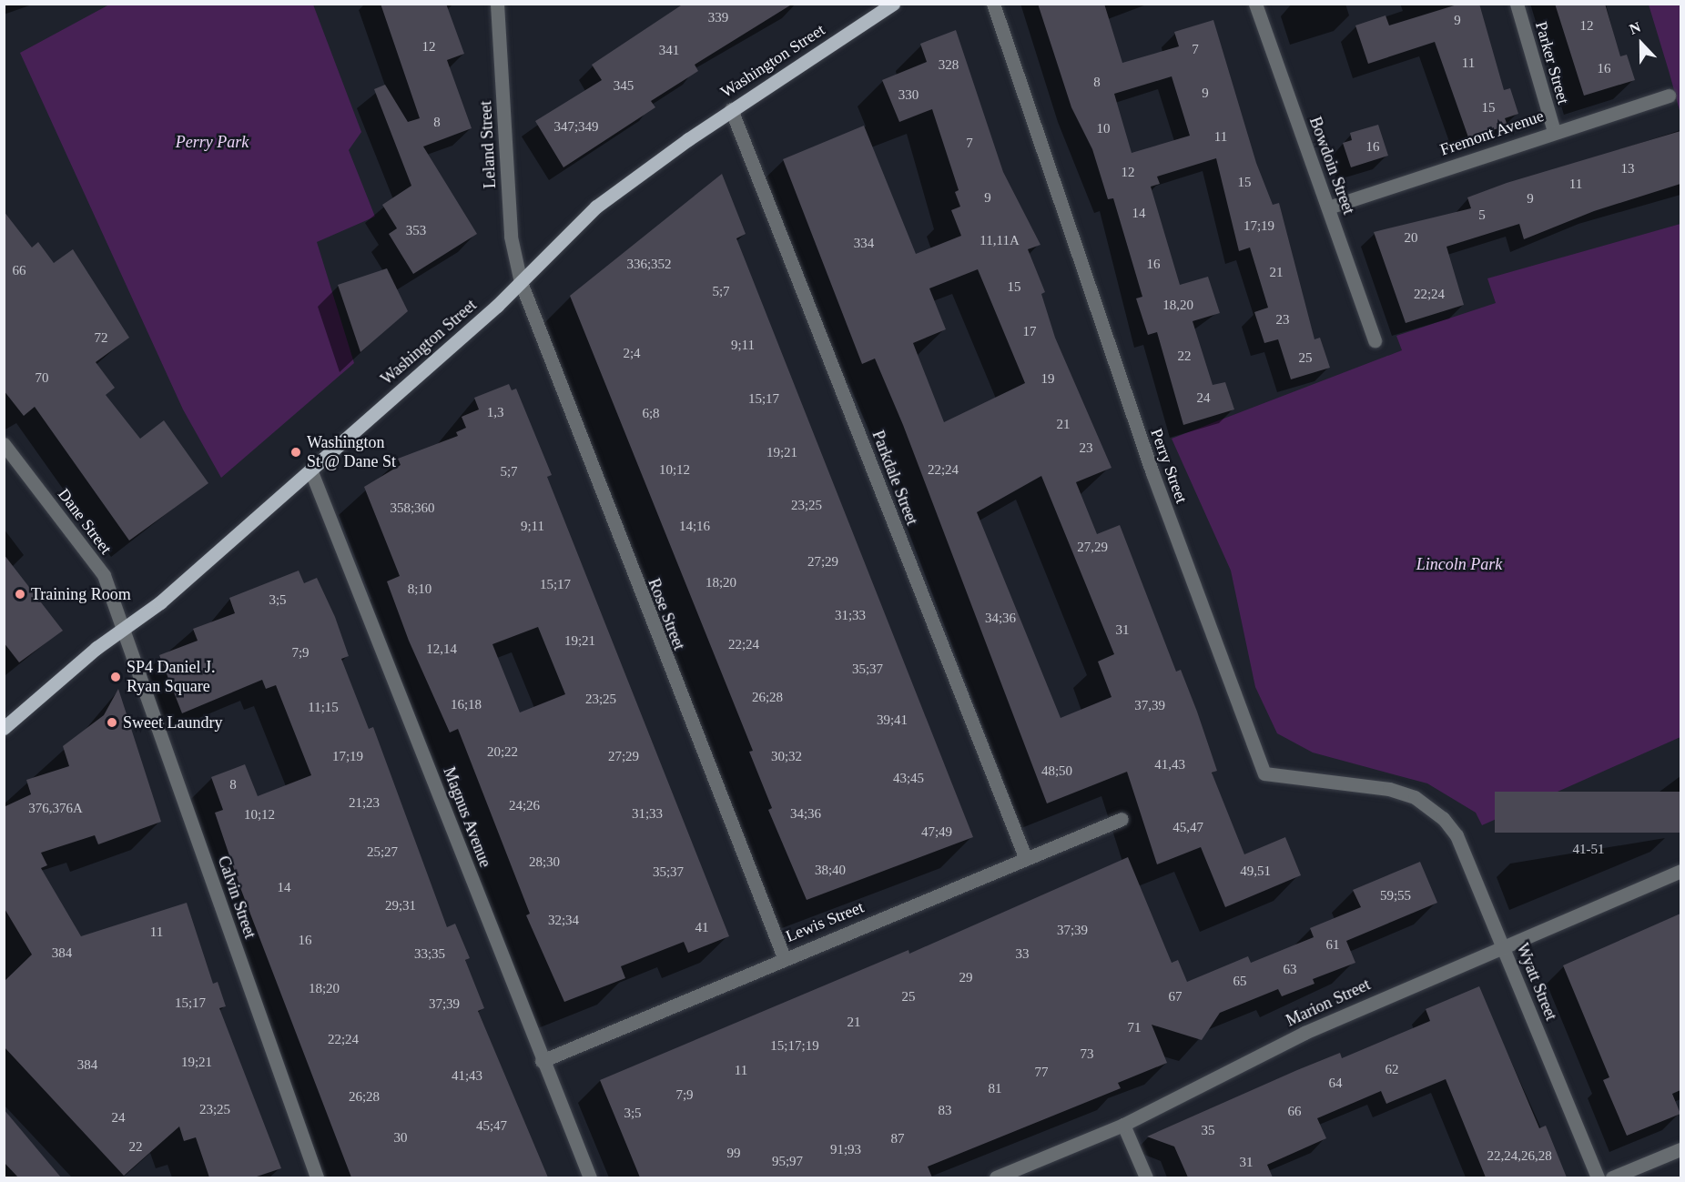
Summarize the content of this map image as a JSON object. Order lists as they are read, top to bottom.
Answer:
{
  "streets": {
    "main road": ["Washington Street"],
    "street": [
      "Parker Street",
      "Fremont Avenue",
      "Leland Street",
      "Bowdoin Street",
      "Perry Street",
      "Parkdale Street",
      "Dane Street",
      "Rose Street",
      "Magnus Avenue",
      "Calvin Street",
      "Lewis Street",
      "Wyatt Street",
      "Marion Street"
    ]
  },
  "crossings": [
    ["Washington Street", "Leland Street"],
    ["Washington Street", "Parkdale Street"],
    ["Washington Street", "Dane Street"],
    ["Washington Street", "Rose Street"],
    ["Washington Street", "Magnus Avenue"],
    ["Washington Street", "Calvin Street"],
    ["Parker Street", "Fremont Avenue"],
    ["Fremont Avenue", "Bowdoin Street"],
    ["Leland Street", "Rose Street"],
    ["Perry Street", "Wyatt Street"],
    ["Parkdale Street", "Lewis Street"],
    ["Dane Street", "Calvin Street"],
    ["Rose Street", "Lewis Street"],
    ["Magnus Avenue", "Lewis Street"],
    ["Wyatt Street", "Marion Street"]
  ],
  "parks": ["Perry Park", "Lincoln Park"],
  "places": [
    "Washington St @ Dane St",
    "Training Room",
    "SP4 Daniel J. Ryan Square",
    "Sweet Laundry"
  ],
  "house_numbers": [
    "339",
    "9",
    "12",
    "12",
    "7",
    "341",
    "11",
    "328",
    "16",
    "8",
    "345",
    "9",
    "330",
    "15",
    "8",
    "347;349",
    "10",
    "11",
    "7",
    "16",
    "13",
    "12",
    "15",
    "11",
    "9",
    "9",
    "14",
    "5",
    "17;19",
    "353",
    "20",
    "11,11A",
    "334",
    "336;352",
    "16",
    "66",
    "21",
    "15",
    "5;7",
    "22;24",
    "18,20",
    "23",
    "17",
    "72",
    "9;11",
    "2;4",
    "22",
    "25",
    "70",
    "19",
    "24",
    "15;17",
    "1,3",
    "6;8",
    "21",
    "23",
    "19;21",
    "10;12",
    "22;24",
    "5;7",
    "23;25",
    "358;360",
    "9;11",
    "14;16",
    "27,29",
    "27;29",
    "18;20",
    "15;17",
    "8;10",
    "3;5",
    "31;33",
    "34;36",
    "31",
    "19;21",
    "22;24",
    "12,14",
    "7;9",
    "35;37",
    "26;28",
    "23;25",
    "16;18",
    "37,39",
    "11;15",
    "39;41",
    "20;22",
    "17;19",
    "27;29",
    "30;32",
    "41,43",
    "48;50",
    "43;45",
    "8",
    "21;23",
    "24;26",
    "376,376A",
    "31;33",
    "34;36",
    "10;12",
    "45,47",
    "47;49",
    "41-51",
    "25;27",
    "28;30",
    "38;40",
    "49,51",
    "35;37",
    "14",
    "59;55",
    "29;31",
    "32;34",
    "41",
    "37;39",
    "11",
    "16",
    "61",
    "384",
    "33;35",
    "33",
    "63",
    "29",
    "65",
    "18;20",
    "25",
    "67",
    "15;17",
    "37;39",
    "21",
    "71",
    "22;24",
    "15;17;19",
    "73",
    "19;21",
    "384",
    "62",
    "11",
    "77",
    "41;43",
    "64",
    "81",
    "7;9",
    "26;28",
    "23;25",
    "83",
    "66",
    "3;5",
    "24",
    "45;47",
    "35",
    "30",
    "87",
    "22",
    "91;93",
    "99",
    "22,24,26,28",
    "95;97",
    "31"
  ],
  "north": "top"
}
